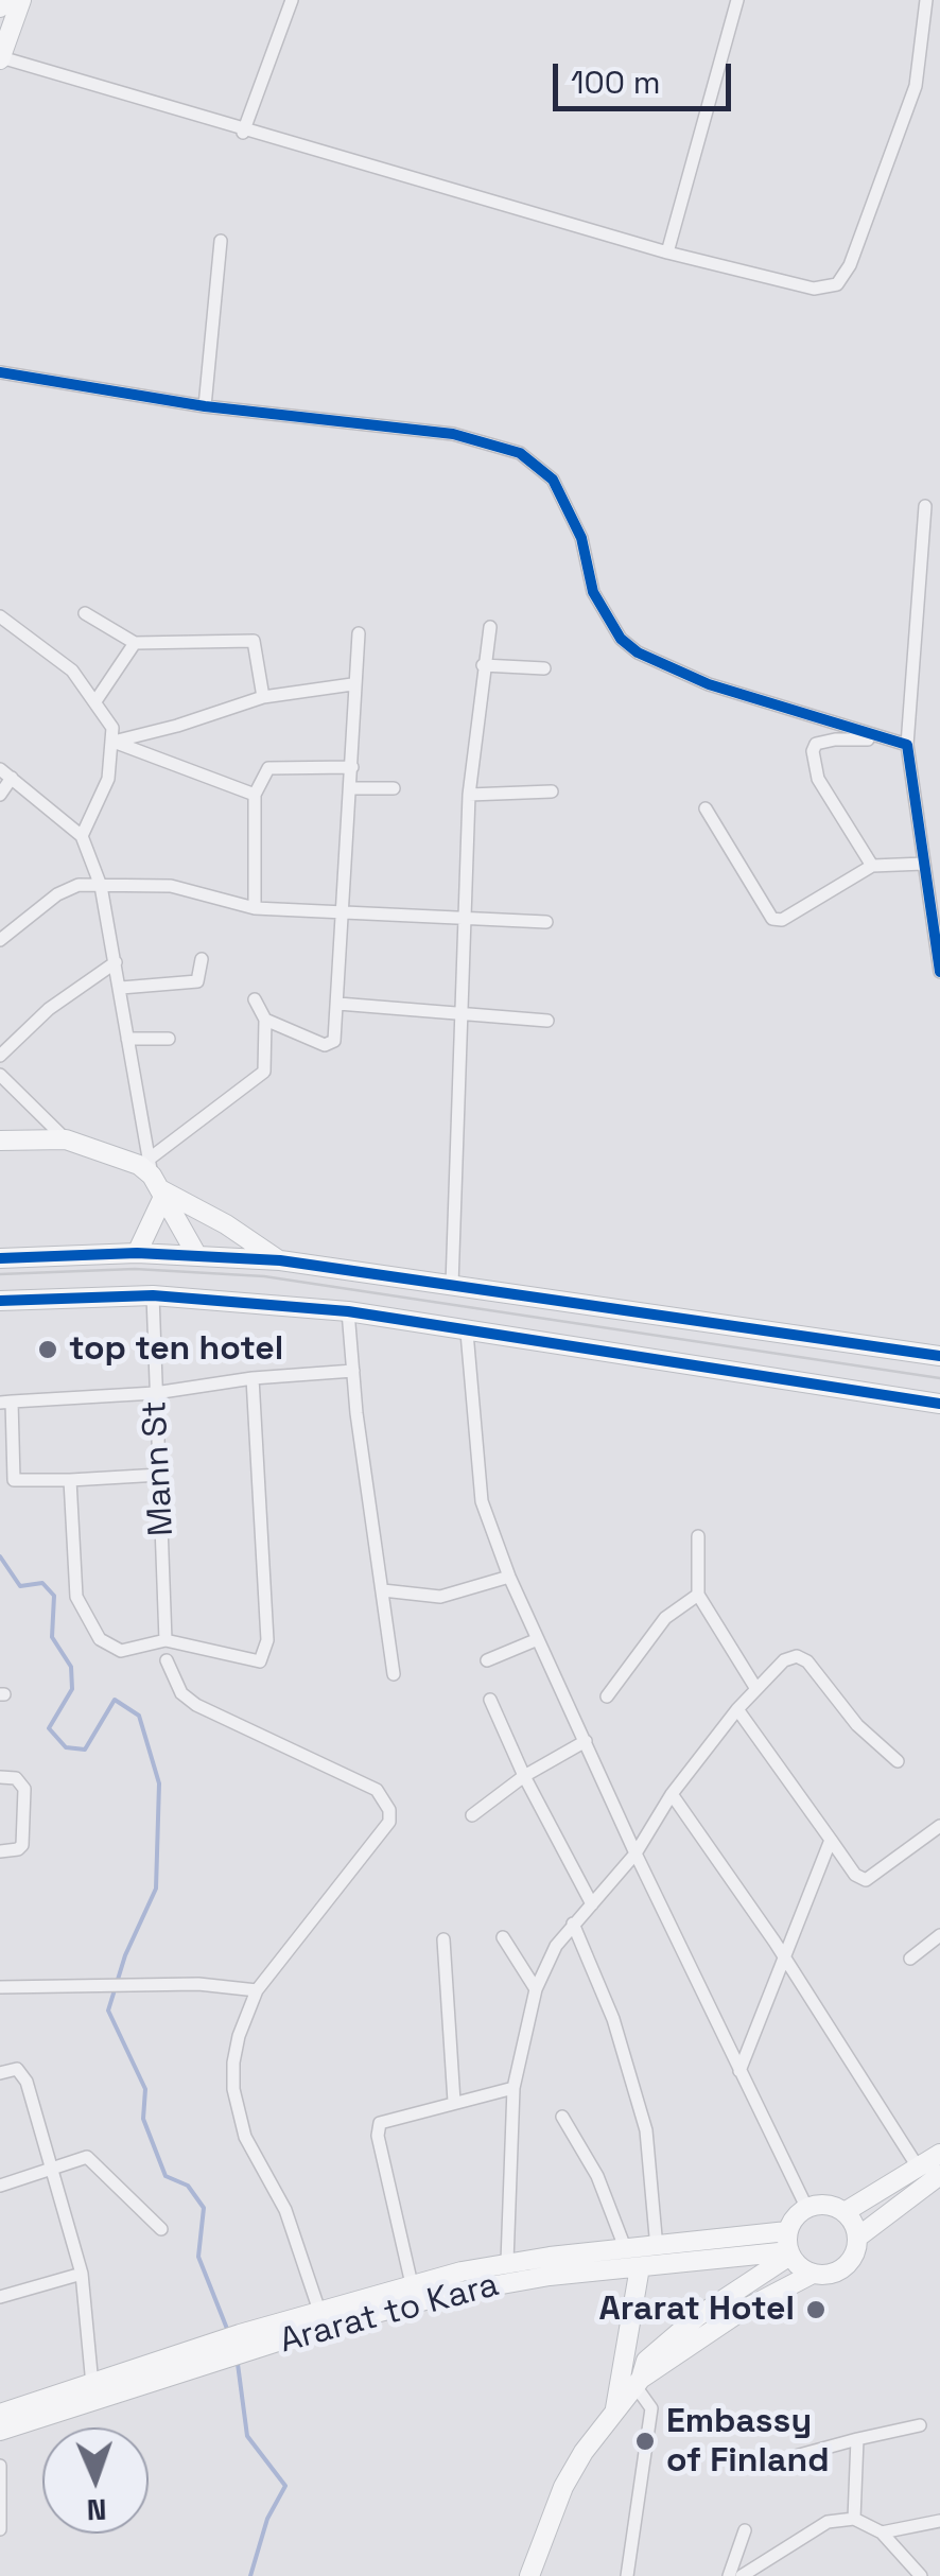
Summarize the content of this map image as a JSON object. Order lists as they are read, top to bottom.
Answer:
{
  "streets": {
    "main road": ["Ararat to Kara"],
    "street": ["Mann St"]
  },
  "places": ["top ten hotel", "Ararat Hotel", "Embassy of Finland"],
  "scale_bar": "100 m",
  "north": "bottom"
}
